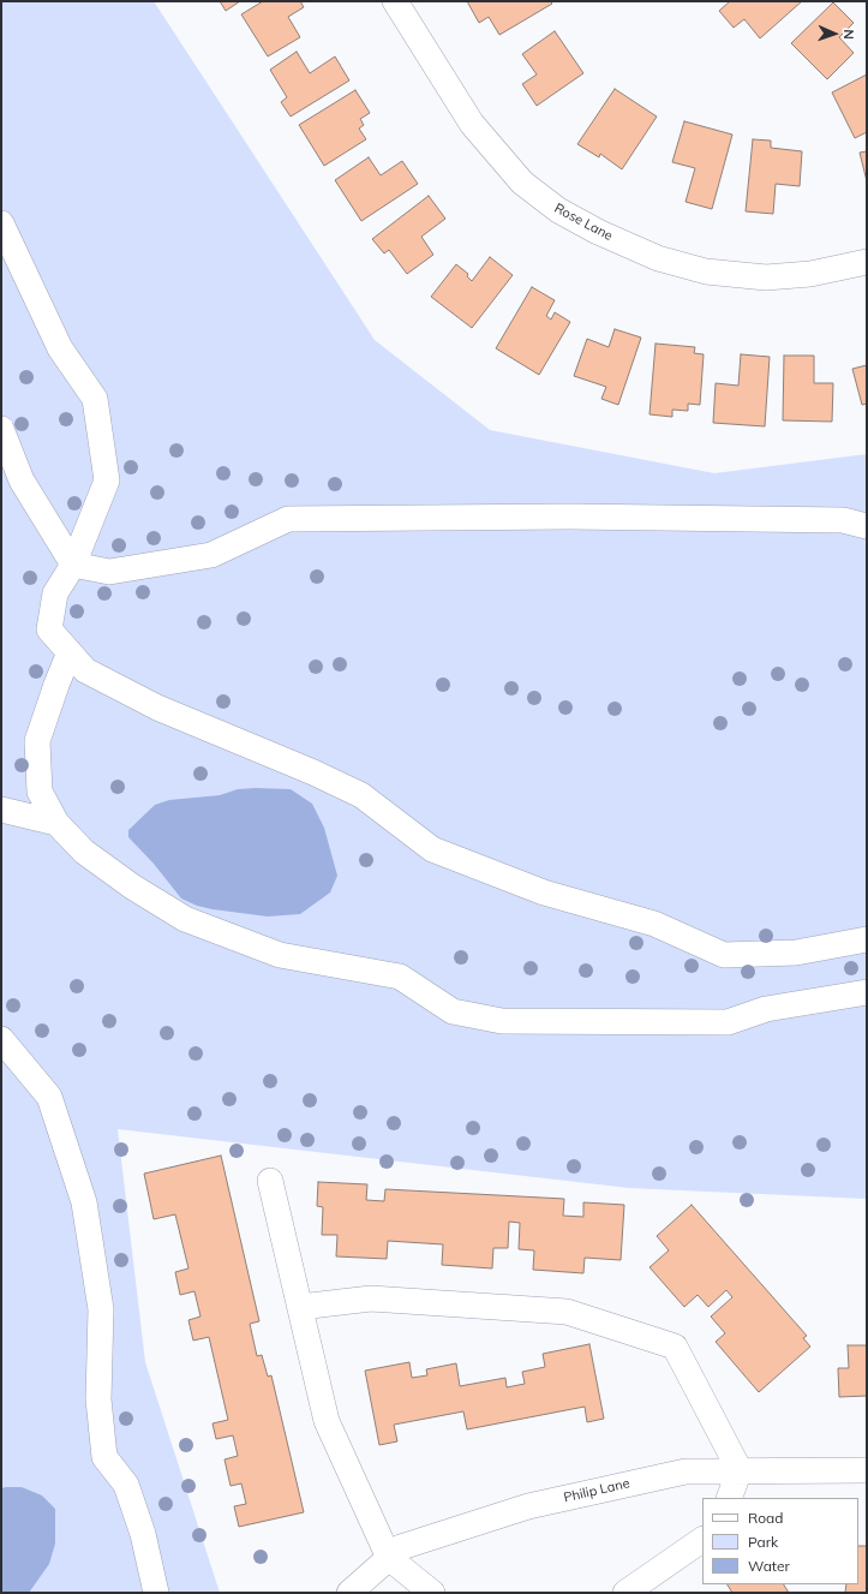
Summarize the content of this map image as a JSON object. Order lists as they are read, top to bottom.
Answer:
{
  "streets": {
    "street": ["Rose Lane", "Philip Lane"]
  },
  "legend": ["Road", "Park", "Water"],
  "north": "right"
}
